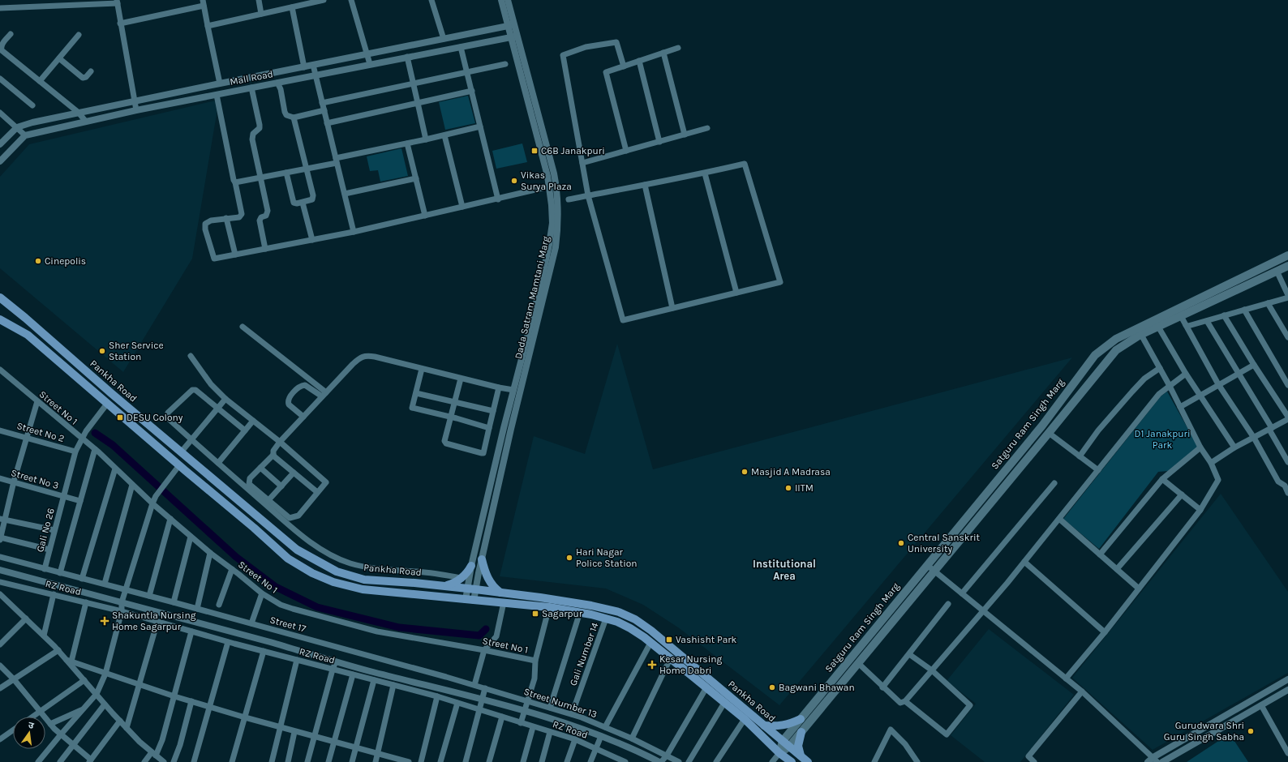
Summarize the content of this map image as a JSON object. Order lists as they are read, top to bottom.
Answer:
{
  "streets": {
    "main road": ["Pankha Road", "Satguru Ram Singh Marg"],
    "street": [
      "Mall Road",
      "Dada Satram Mamtani Marg",
      "Street No 1",
      "Street No 2",
      "Street No 3",
      "Gali No 26",
      "RZ Road",
      "Street 17",
      "Gali Number 14",
      "Street Number 13"
    ]
  },
  "crossings": [
    ["Mall Road", "Dada Satram Mamtani Marg"],
    ["Dada Satram Mamtani Marg", "Pankha Road"],
    ["Pankha Road", "Street No 1"],
    ["Pankha Road", "Satguru Ram Singh Marg"],
    ["Pankha Road", "Street No 3"],
    ["Pankha Road", "Gali Number 14"],
    ["Street No 1", "Street No 3"],
    ["Street No 2", "Street No 3"],
    ["Street No 3", "Gali No 26"],
    ["Gali No 26", "Street 17"],
    ["Street 17", "Street Number 13"],
    ["Gali Number 14", "Street Number 13"]
  ],
  "districts": ["Institutional Area"],
  "parks": ["D1 Janakpuri Park"],
  "places": {
    "transit": [
      "C6B Janakpuri",
      "DESU Colony",
      "Sagarpur",
      "Vashisht Park"
    ],
    "other": [
      "Vikas Surya Plaza",
      "Cinepolis",
      "Sher Service Station",
      "Masjid A Madrasa",
      "IITM",
      "Central Sanskrit University",
      "Hari Nagar Police Station",
      "Bagwani Bhawan",
      "Gurudwara Shri Guru Singh Sabha"
    ],
    "health": ["Shakuntla Nursing Home Sagarpur", "Kesar Nursing Home Dabri"]
  },
  "north": "top"
}
